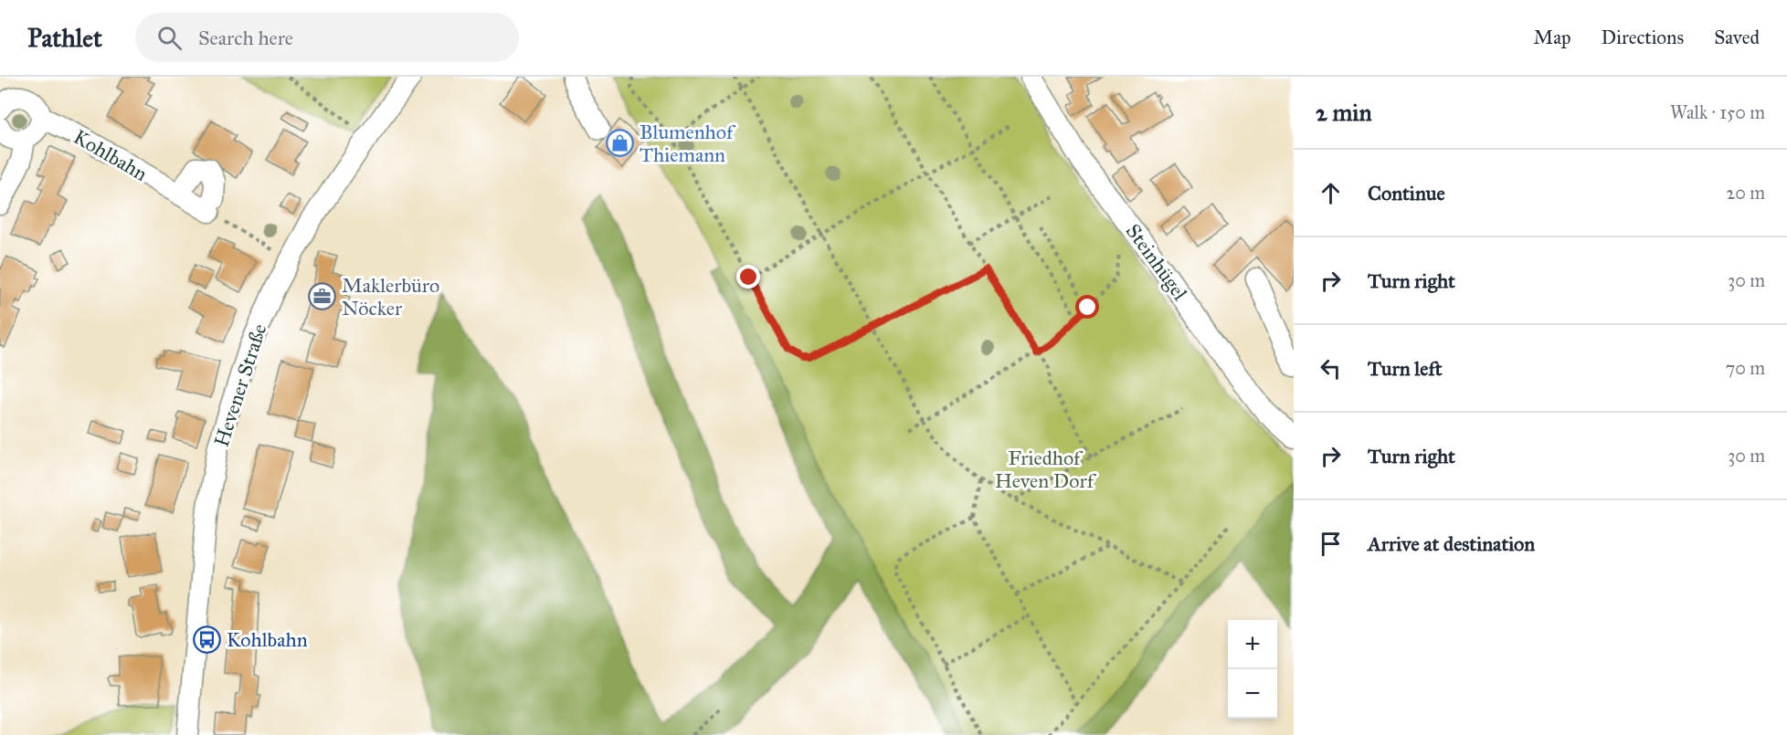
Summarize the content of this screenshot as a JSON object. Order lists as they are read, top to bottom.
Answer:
{
  "streets": {
    "street": ["Kohlbahn", "Steinhügel", "Hevener Straße"]
  },
  "parks": ["Friedhof Heven Dorf"],
  "places": {
    "shop": ["Blumenhof Thiemann"],
    "office": ["Maklerbüro Nöcker"],
    "bus stop": ["Kohlbahn"]
  },
  "page": {
    "header": "Pathlet",
    "search": "Search here",
    "nav": ["Map", "Directions", "Saved"],
    "heading": ["2 min", "Walk · 150 m"],
    "list": [
      ["Continue", "20 m"],
      ["Turn right", "30 m"],
      ["Turn left", "70 m"],
      ["Turn right", "30 m"],
      "Arrive at destination"
    ],
    "map_buttons": ["+", "−"]
  }
}
